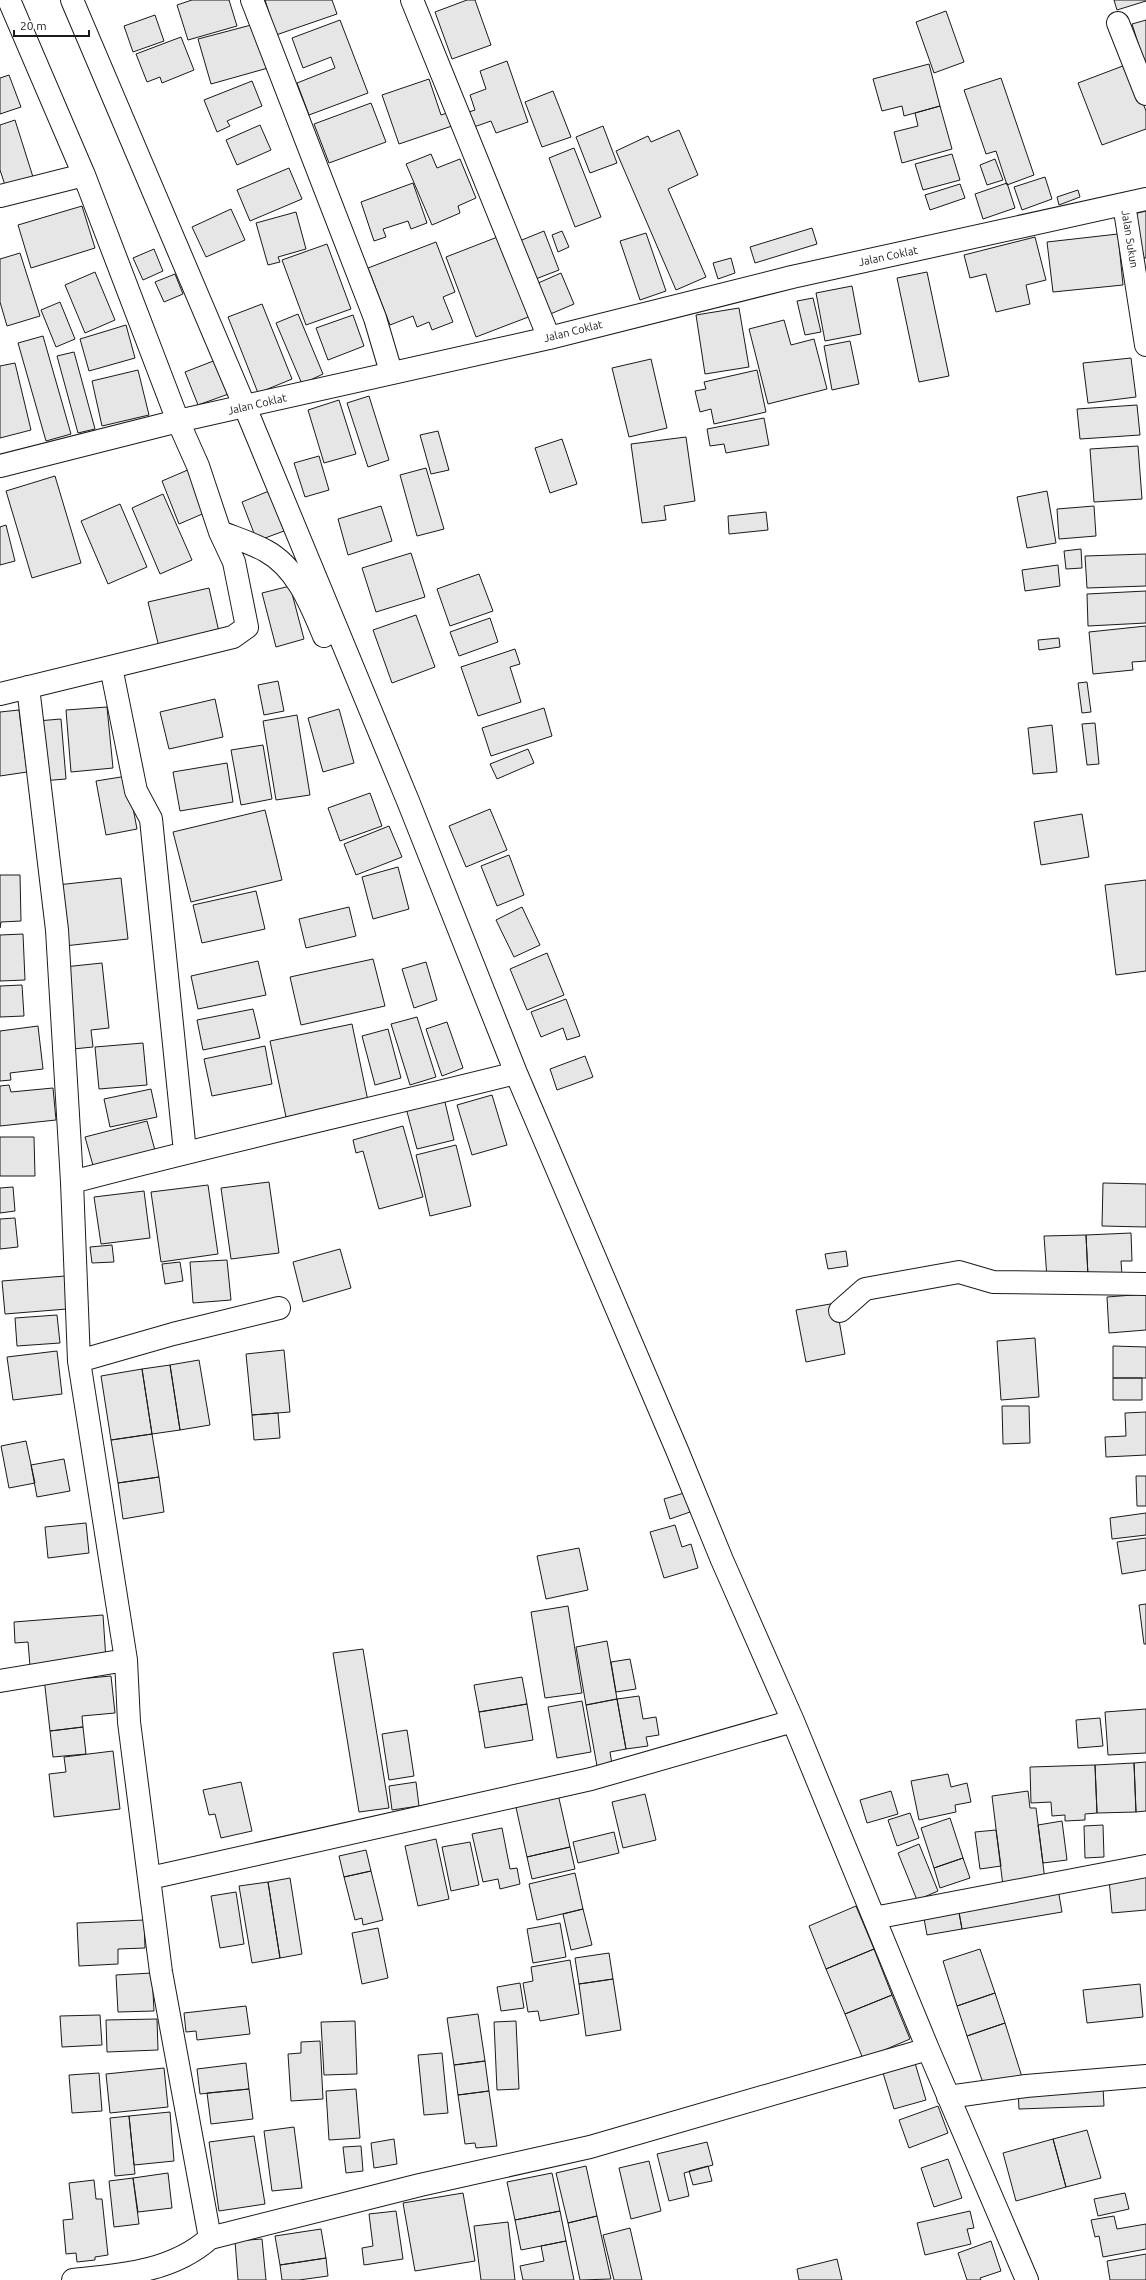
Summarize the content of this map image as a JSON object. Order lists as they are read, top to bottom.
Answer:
{
  "streets": {
    "street": ["Jalan Sukun", "Jalan Coklat"]
  },
  "crossings": [
    ["Jalan Sukun", "Jalan Coklat"]
  ],
  "scale_bar": "20 m"
}
